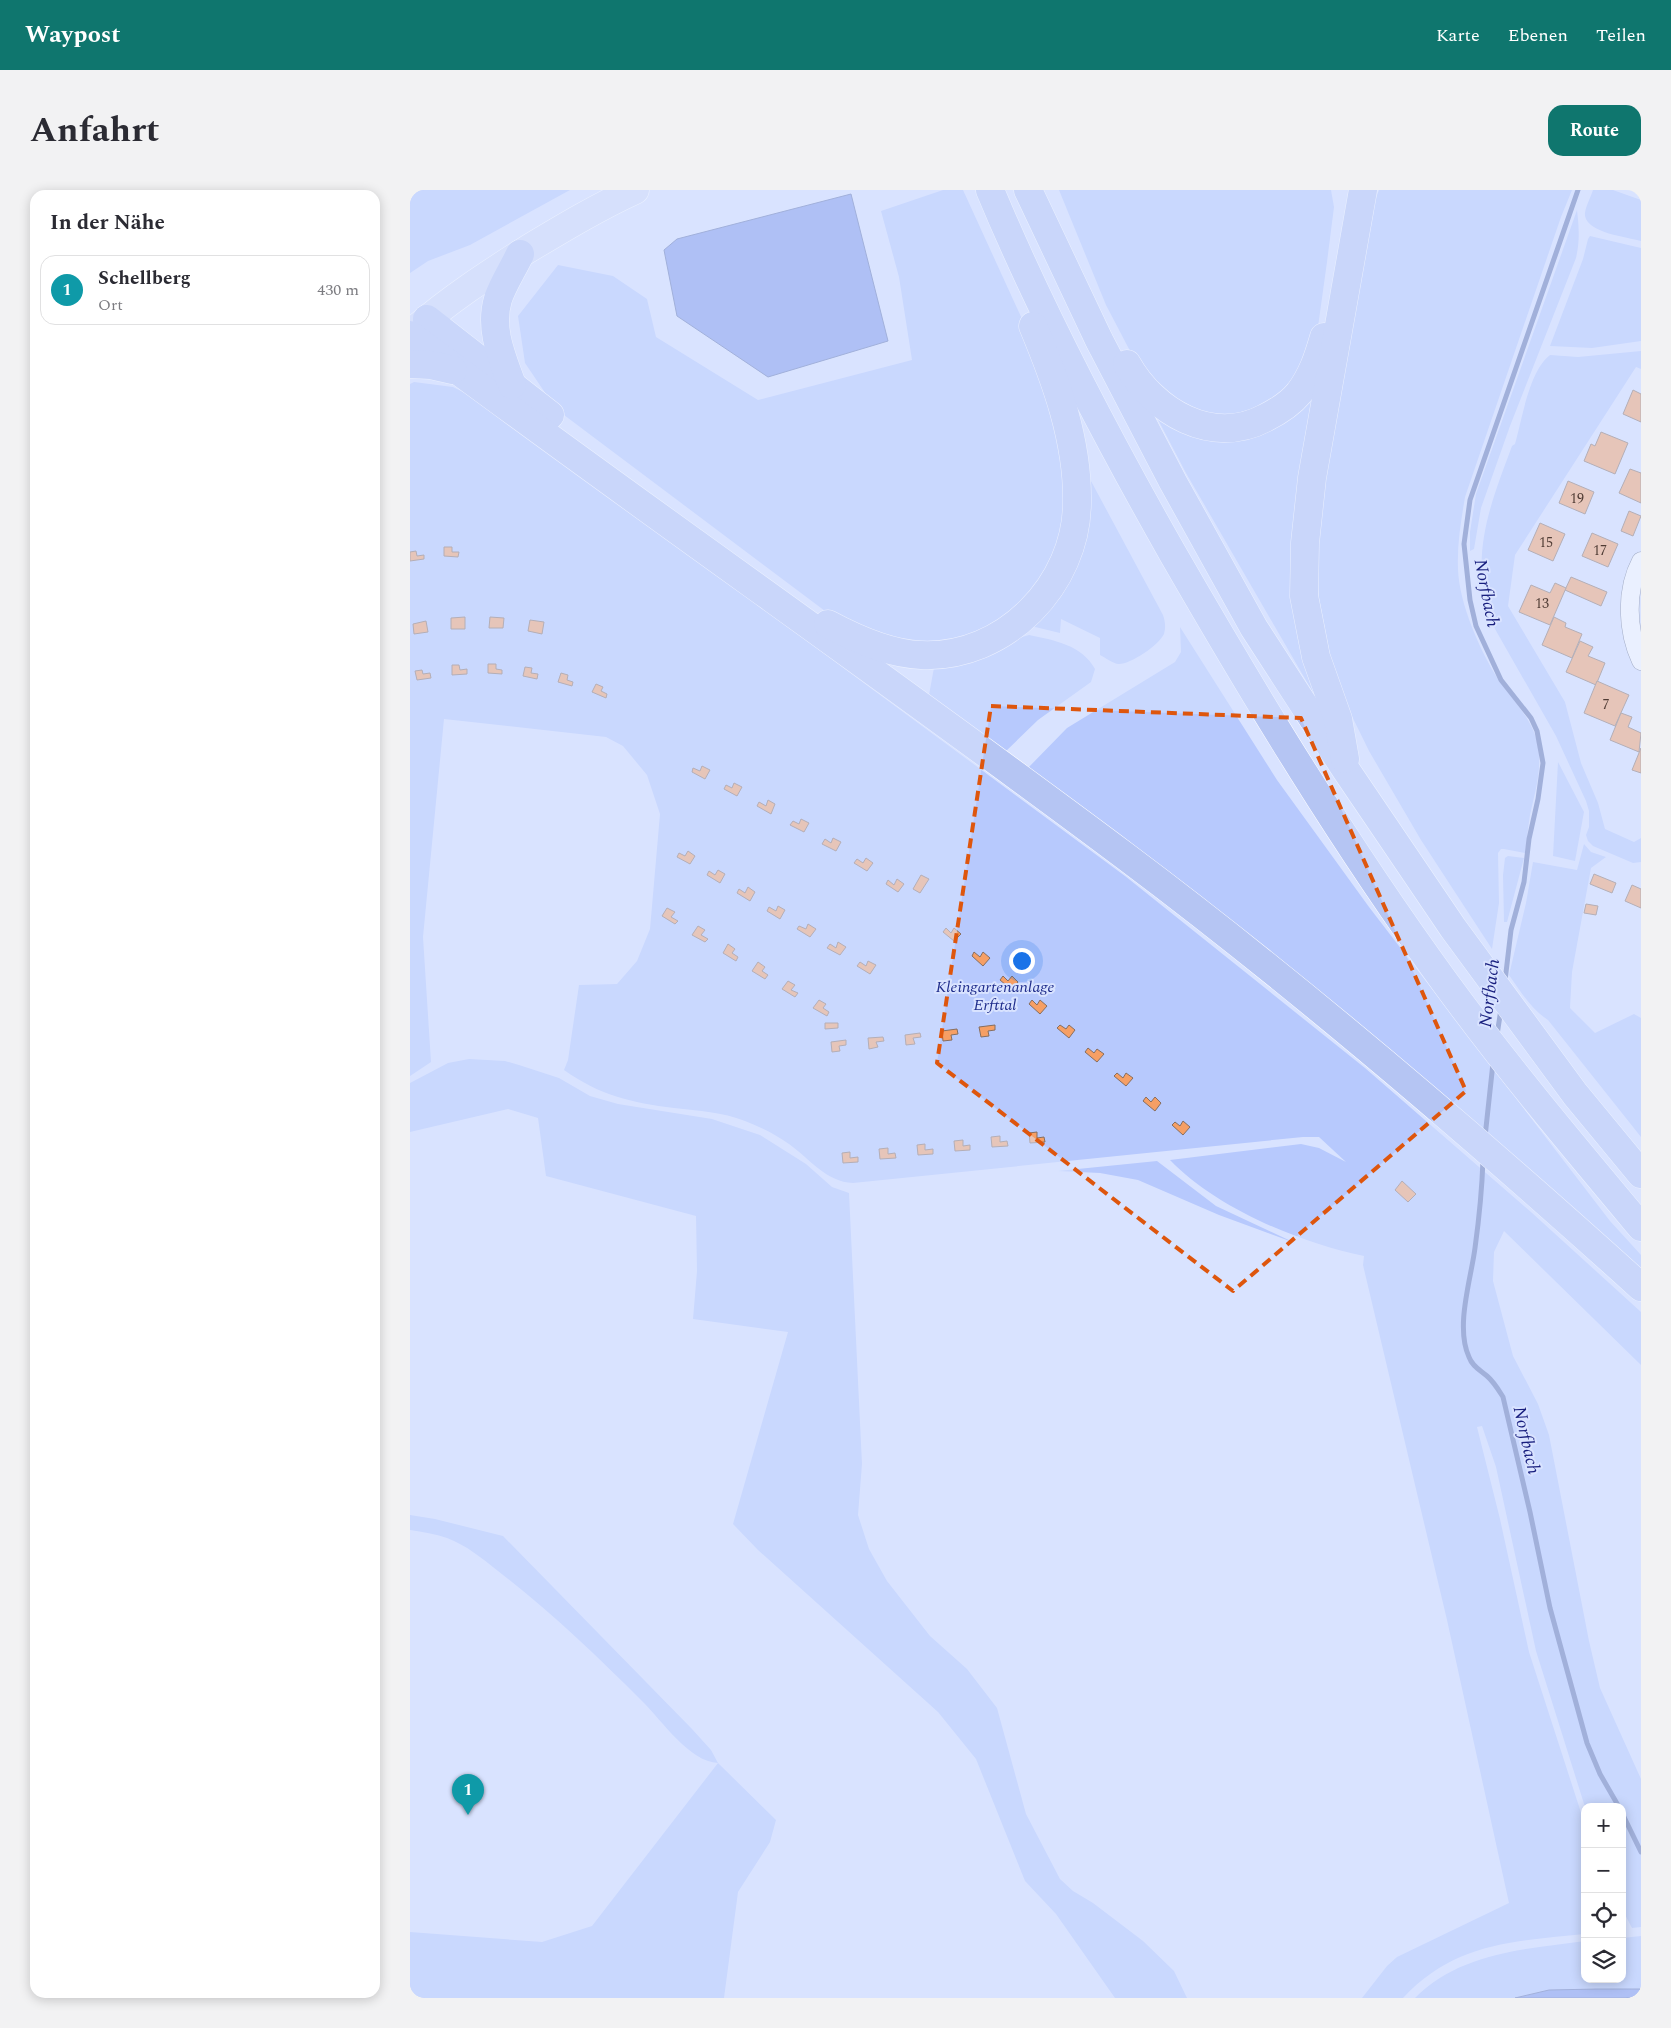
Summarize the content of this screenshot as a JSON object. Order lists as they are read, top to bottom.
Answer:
{
  "water": ["Norfbach"],
  "parks": ["Kleingartenanlage Erfttal"],
  "house_numbers": [
    "19",
    "15",
    "17",
    "13",
    "7"
  ],
  "page": {
    "header": "Waypost",
    "nav": ["Karte", "Ebenen", "Teilen"],
    "title": "Anfahrt",
    "buttons": "Route",
    "heading": "In der Nähe",
    "list": [
      {
        "mark": "1",
        "name": "Schellberg",
        "note": "Ort",
        "value": "430 m"
      }
    ],
    "pins": "1",
    "map_buttons": ["+", "−"]
  }
}
